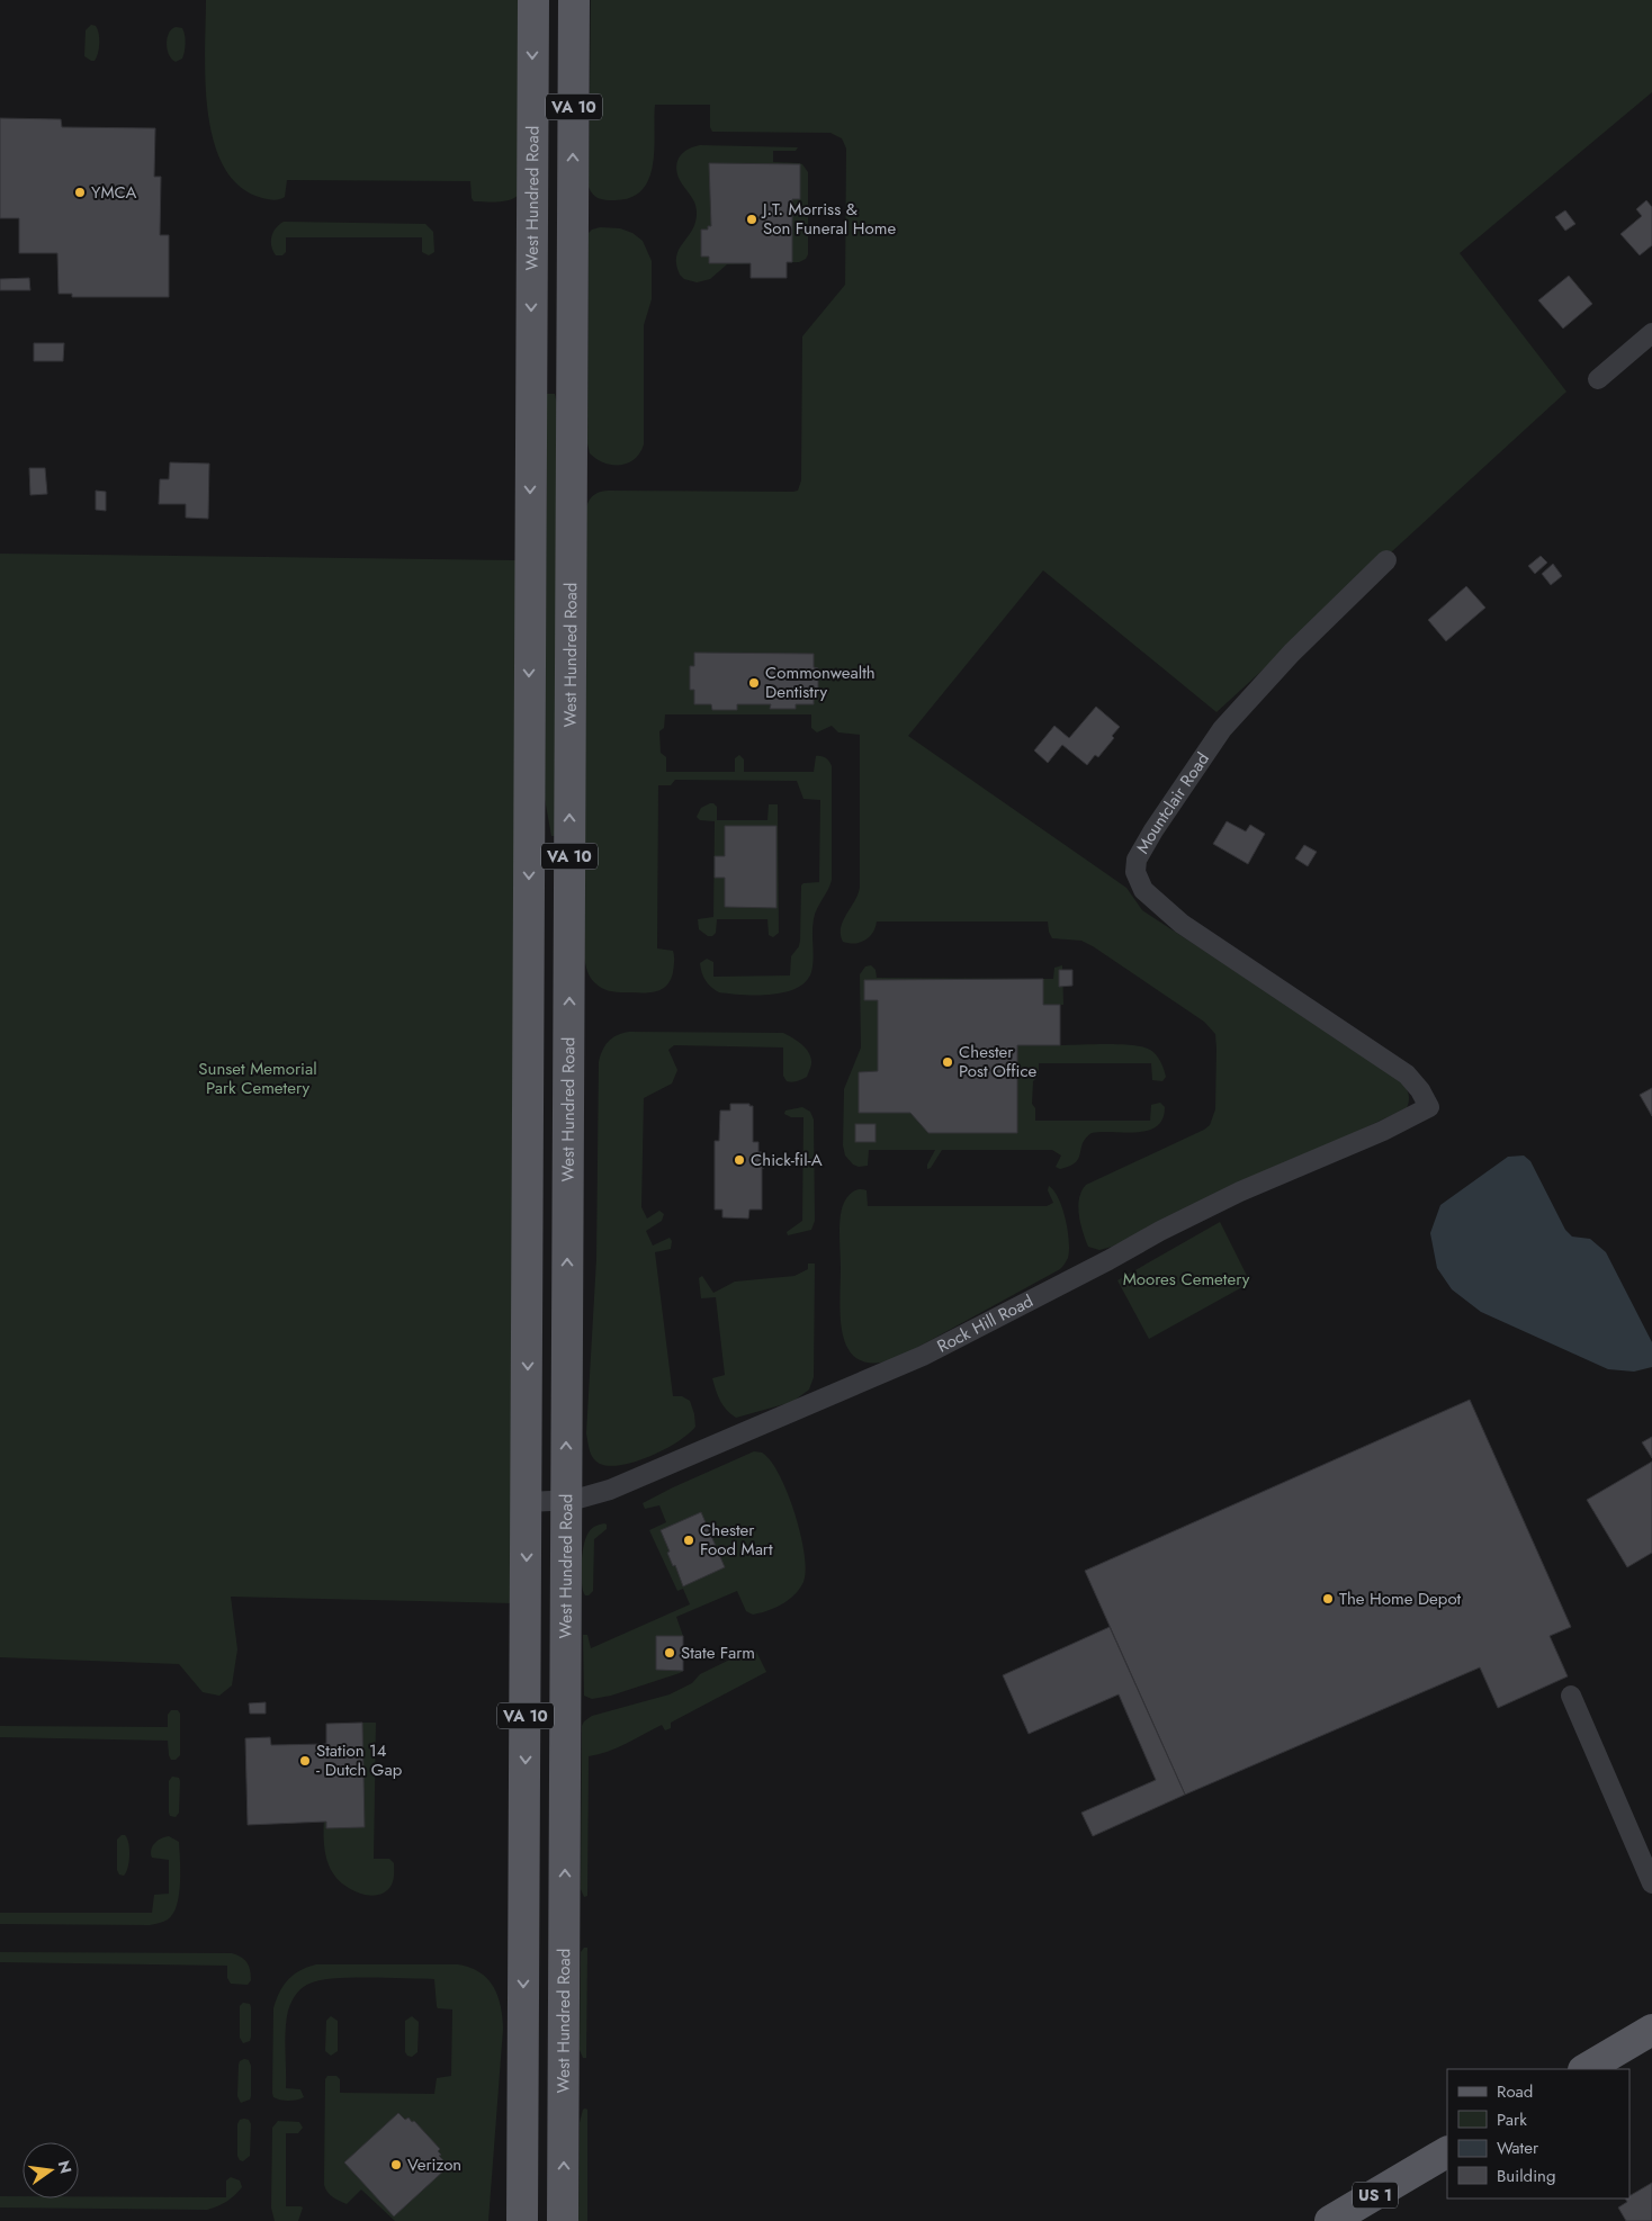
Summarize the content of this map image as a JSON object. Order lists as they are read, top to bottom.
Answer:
{
  "streets": {
    "main road": ["VA 10", "West Hundred Road", "US 1"],
    "street": ["Mountclair Road", "Rock Hill Road"]
  },
  "crossings": [
    ["West Hundred Road", "Rock Hill Road"],
    ["Mountclair Road", "Rock Hill Road"]
  ],
  "parks": ["Sunset Memorial Park Cemetery", "Moores Cemetery"],
  "places": [
    "YMCA",
    "J.T. Morriss & Son Funeral Home",
    "Commonwealth Dentistry",
    "Chester Post Office",
    "Chick-fil-A",
    "Chester Food Mart",
    "The Home Depot",
    "State Farm",
    "Station 14 - Dutch Gap",
    "Verizon"
  ],
  "legend": [
    "Road",
    "Park",
    "Water",
    "Building"
  ],
  "north": "right"
}
